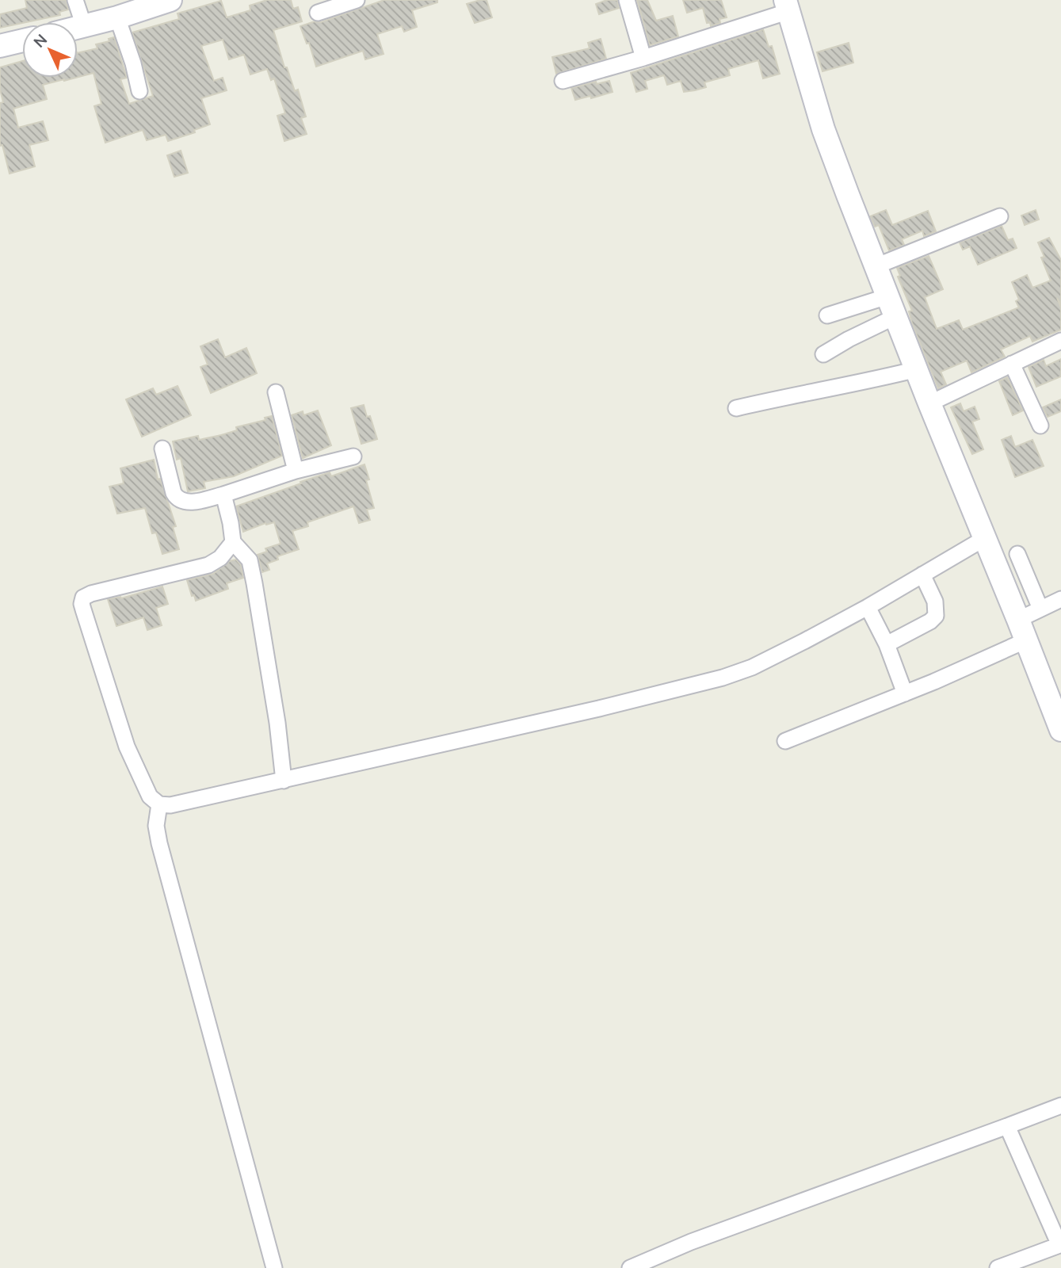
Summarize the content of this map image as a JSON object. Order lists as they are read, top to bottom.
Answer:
{
  "north": "top left"
}
